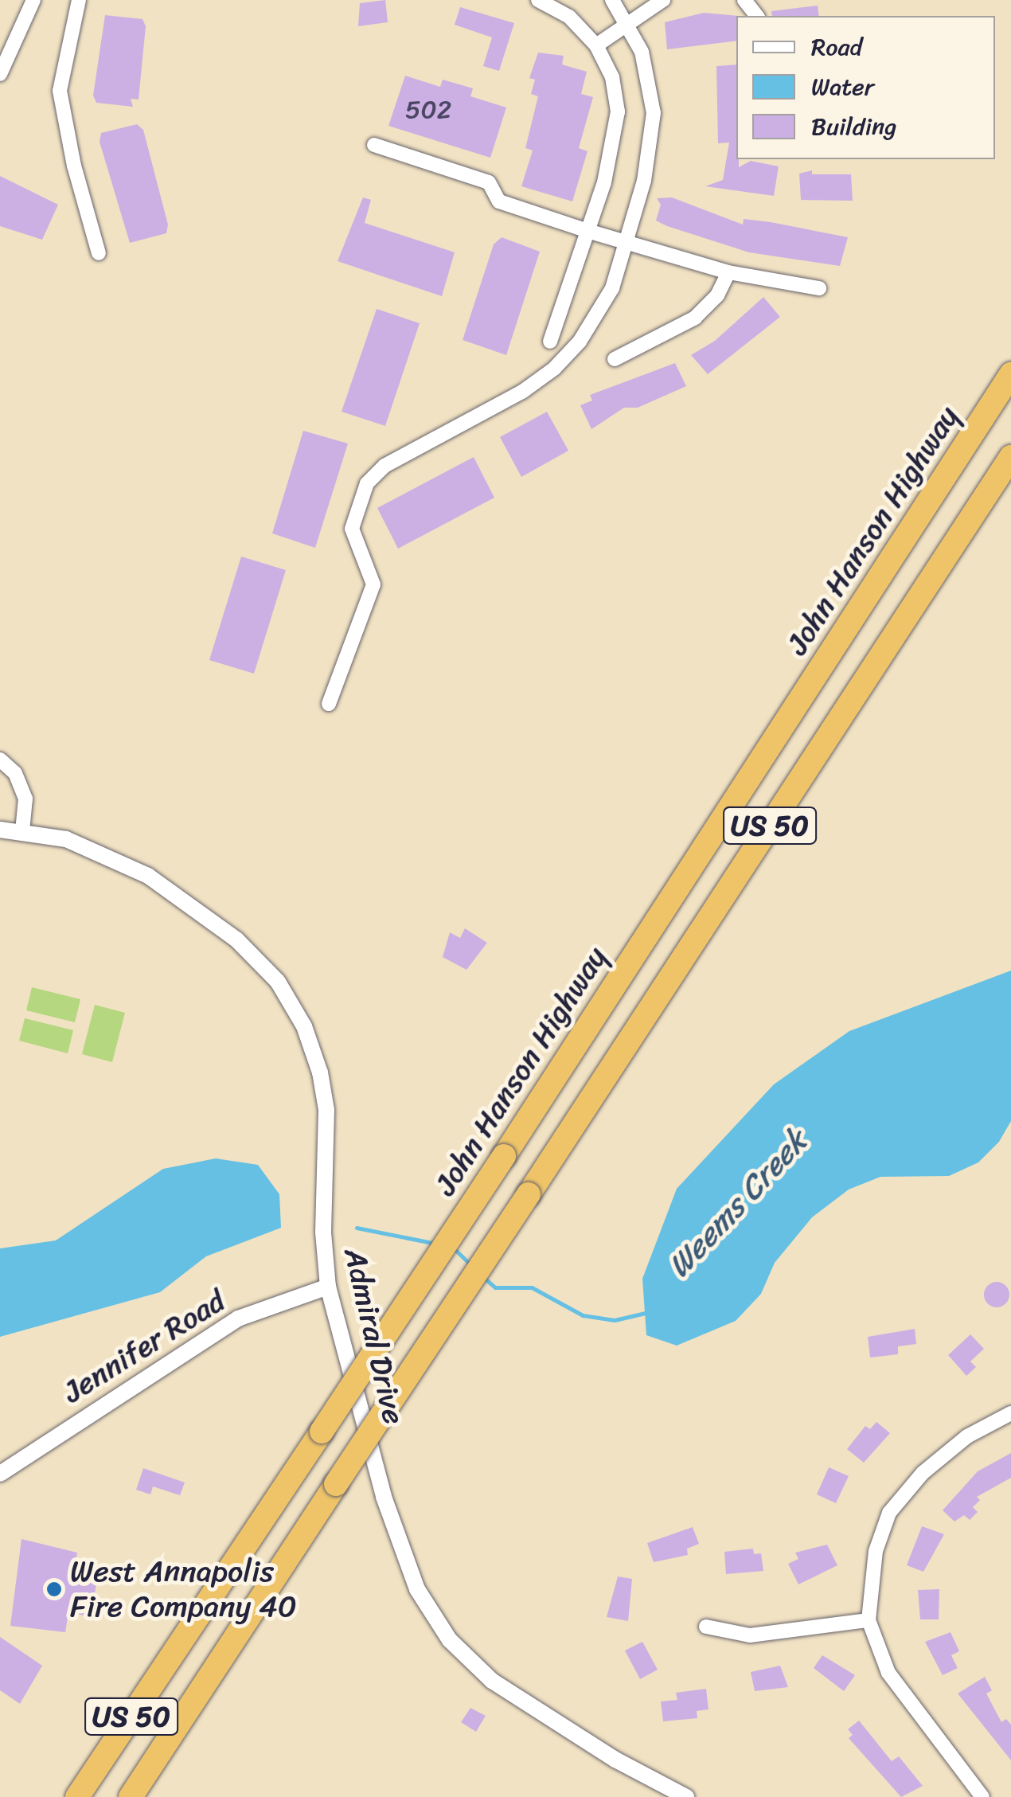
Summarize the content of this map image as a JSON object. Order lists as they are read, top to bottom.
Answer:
{
  "streets": {
    "highway": ["John Hanson Highway", "US 50"],
    "street": ["Admiral Drive", "Jennifer Road"]
  },
  "crossings": [
    ["Admiral Drive", "Jennifer Road"]
  ],
  "water": ["Weems Creek"],
  "places": ["West Annapolis Fire Company 40"],
  "house_numbers": ["502"],
  "legend": ["Road", "Water", "Building"]
}
